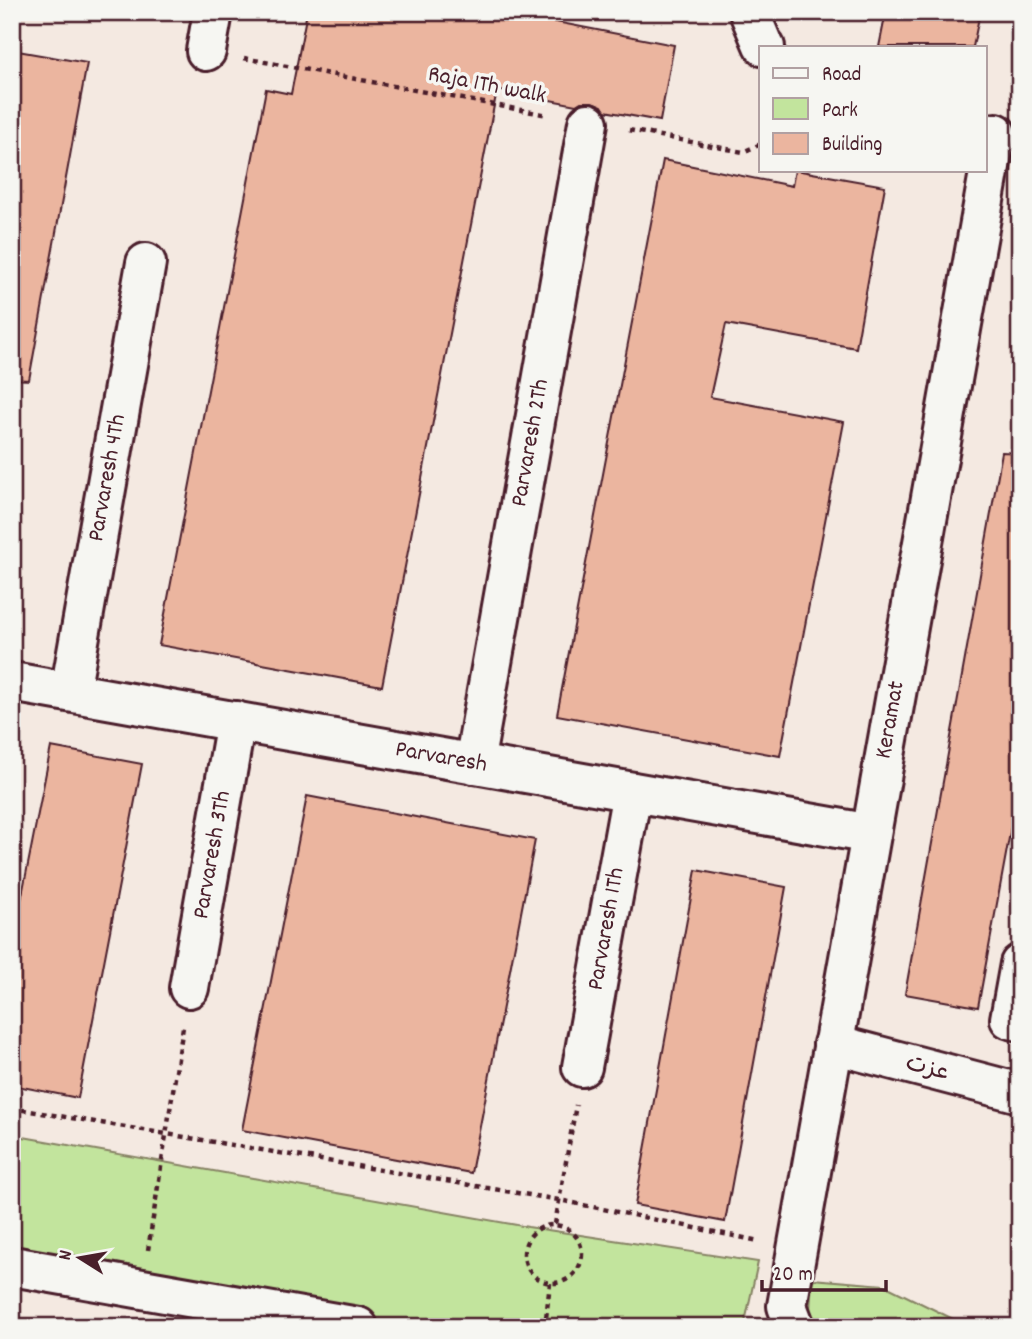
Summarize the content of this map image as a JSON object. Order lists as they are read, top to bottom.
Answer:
{
  "streets": {
    "street": [
      "Parvaresh 2Th",
      "Parvaresh 4Th",
      "Keramat",
      "Parvaresh",
      "Parvaresh 3Th",
      "Parvaresh 1Th",
      "عزت"
    ],
    "path": ["Raja 1Th walk"]
  },
  "crossings": [
    ["Raja 1Th walk", "Parvaresh 2Th"],
    ["Parvaresh 2Th", "Parvaresh"],
    ["Parvaresh 4Th", "Parvaresh"],
    ["Keramat", "Parvaresh"],
    ["Keramat", "عزت"],
    ["Parvaresh", "Parvaresh 3Th"],
    ["Parvaresh", "Parvaresh 1Th"]
  ],
  "legend": ["Road", "Park", "Building"],
  "scale_bar": "20 m",
  "north": "left"
}
